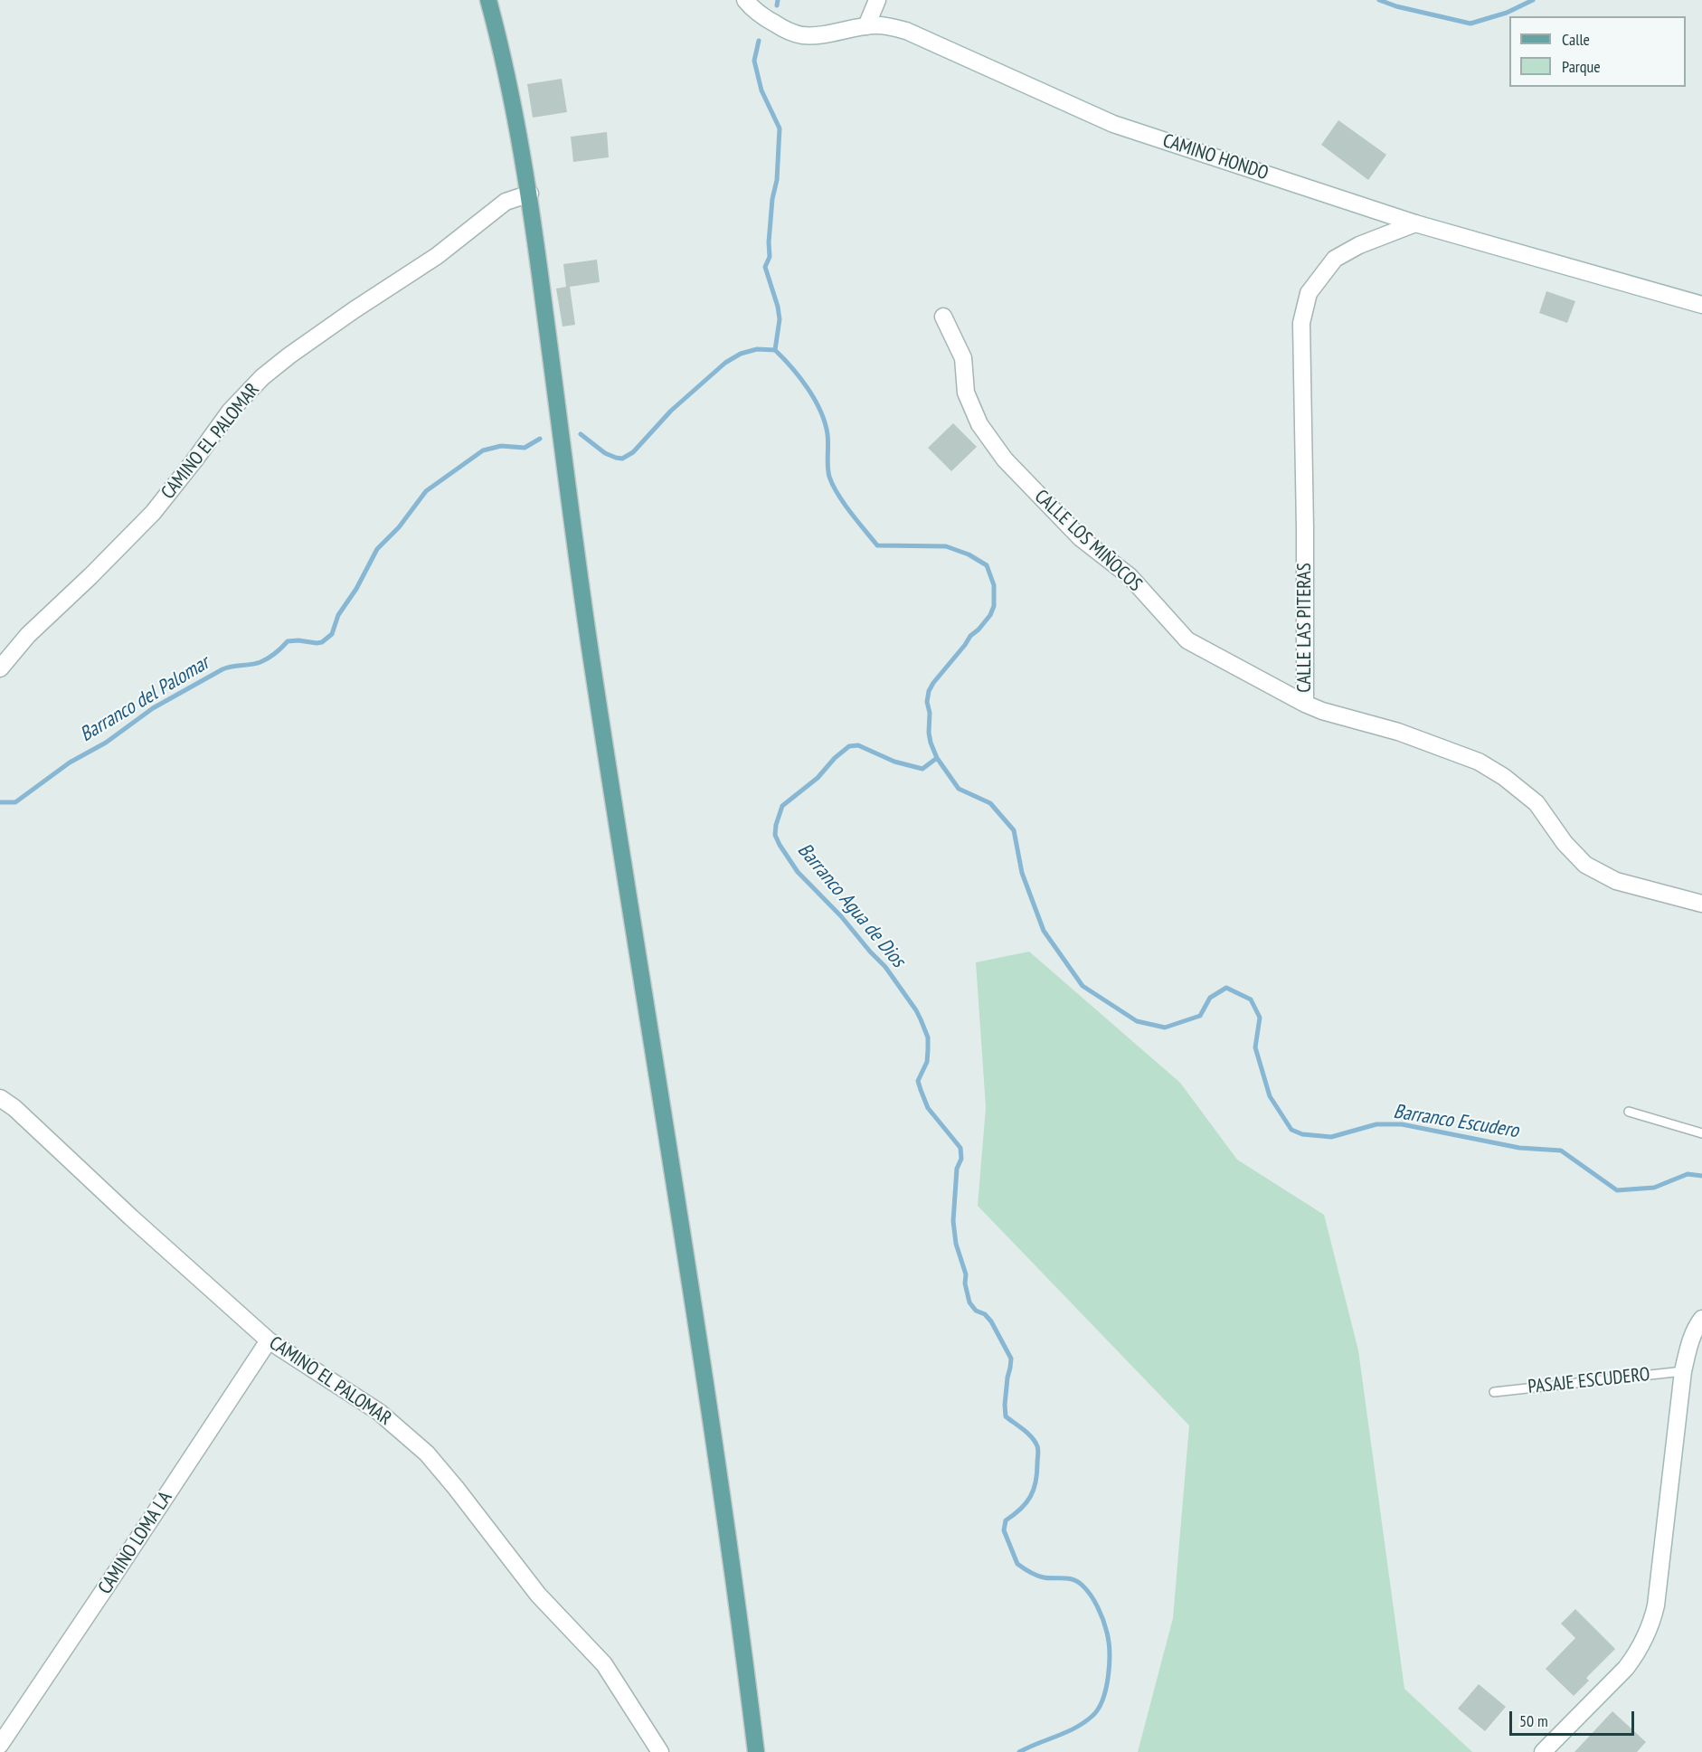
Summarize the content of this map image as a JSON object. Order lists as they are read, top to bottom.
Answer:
{
  "streets": {
    "street": [
      "CAMINO HONDO",
      "CAMINO EL PALOMAR",
      "CALLE LOS MIÑOCOS",
      "CALLE LAS PITERAS",
      "CAMINO LOMA LA"
    ],
    "lane": ["PASAJE ESCUDERO"]
  },
  "crossings": [
    ["CAMINO HONDO", "CALLE LAS PITERAS"],
    ["CAMINO EL PALOMAR", "CAMINO LOMA LA"],
    ["CALLE LOS MIÑOCOS", "CALLE LAS PITERAS"]
  ],
  "water": ["Barranco del Palomar", "Barranco Agua de Dios", "Barranco Escudero"],
  "legend": ["Calle", "Parque"],
  "scale_bar": "50 m"
}
